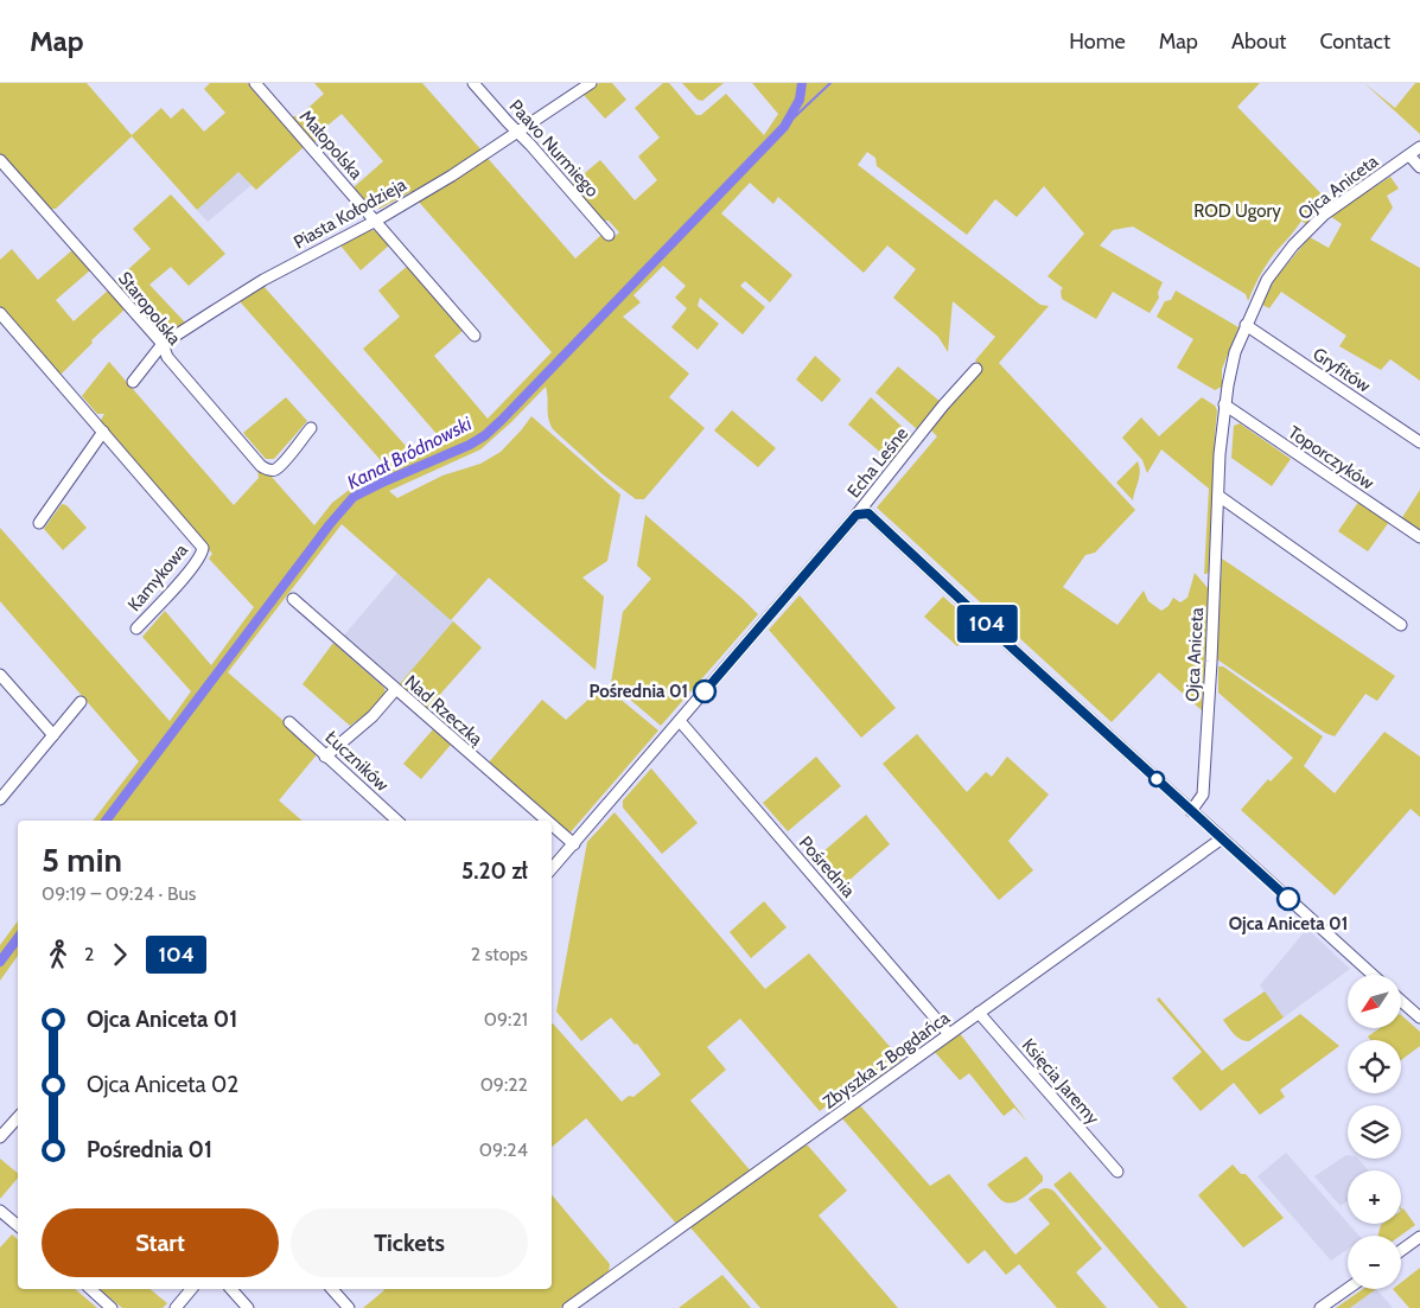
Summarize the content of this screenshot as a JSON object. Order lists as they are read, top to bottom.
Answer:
{
  "streets": {
    "street": [
      "Małopolska",
      "Paavo Nurmiego",
      "Ojca Aniceta",
      "Piasta Kołodzieja",
      "Staropolska",
      "Gryfitów",
      "Toporczyków",
      "Echa Leśne",
      "Kamykowa",
      "Nad Rzeczką",
      "Łuczników",
      "Pośrednia",
      "Zbyszka z Bogdańca",
      "Księcia Jaremy"
    ]
  },
  "crossings": [
    ["Małopolska", "Piasta Kołodzieja"],
    ["Paavo Nurmiego", "Piasta Kołodzieja"],
    ["Ojca Aniceta", "Gryfitów"],
    ["Ojca Aniceta", "Toporczyków"],
    ["Piasta Kołodzieja", "Staropolska"],
    ["Echa Leśne", "Nad Rzeczką"],
    ["Echa Leśne", "Pośrednia"],
    ["Pośrednia", "Zbyszka z Bogdańca"],
    ["Zbyszka z Bogdańca", "Księcia Jaremy"]
  ],
  "water": ["Kanał Bródnowski"],
  "parks": ["ROD Ugory"],
  "places": ["Pośrednia 01", "Ojca Aniceta 01"],
  "lines": ["bus line 104"],
  "north": "bottom left",
  "page": {
    "header": "Map",
    "nav": [
      "Home",
      "Map",
      "About",
      "Contact"
    ],
    "on_map": "104",
    "heading": ["5 min", "09:19 – 09:24 · Bus", "5.20 zł"],
    "legs": ["2", "104", "2 stops"],
    "map_buttons": ["+", "−"],
    "list": [
      {
        "name": "Ojca Aniceta 01",
        "value": "09:21"
      },
      {
        "name": "Ojca Aniceta 02",
        "value": "09:22"
      },
      {
        "name": "Pośrednia 01",
        "value": "09:24"
      }
    ],
    "buttons": ["Start", "Tickets"]
  }
}
